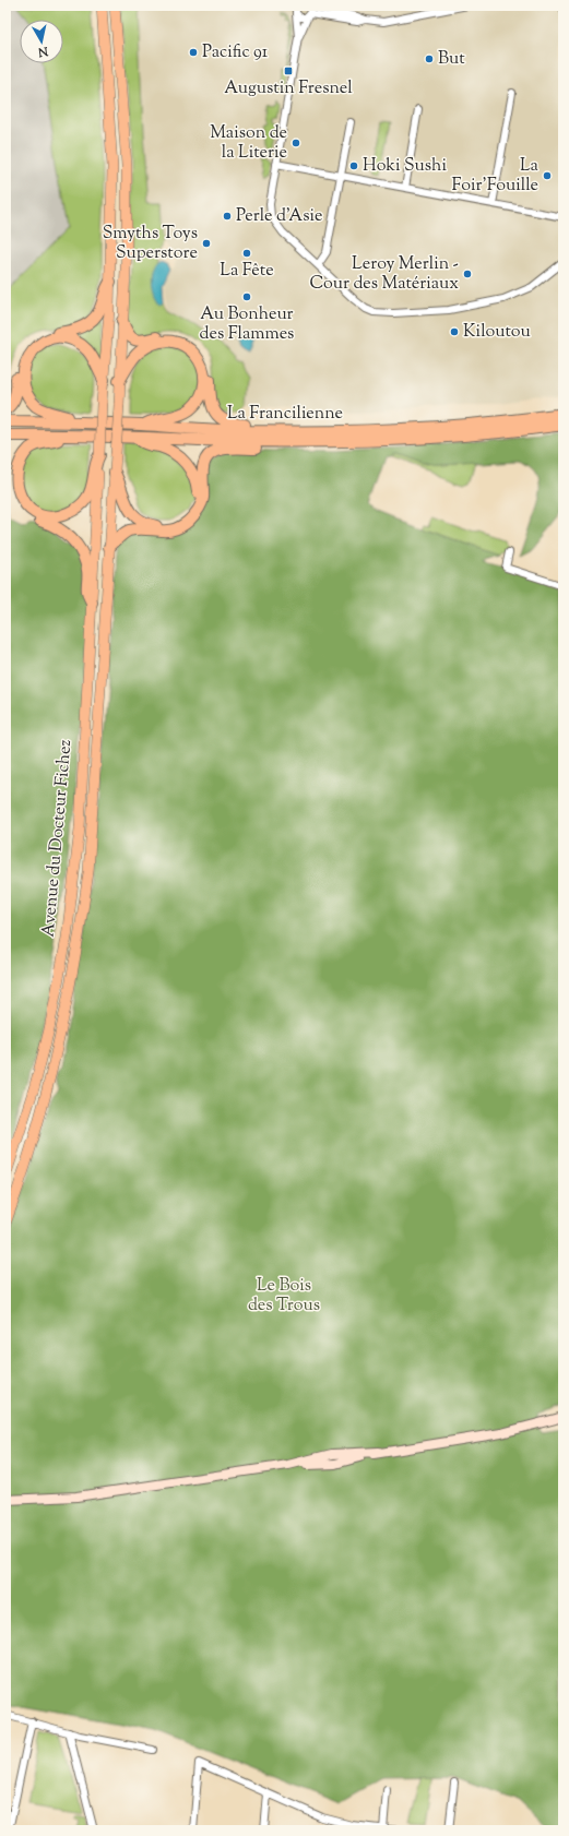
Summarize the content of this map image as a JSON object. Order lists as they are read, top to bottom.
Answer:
{
  "streets": {
    "highway": ["La Francilienne"],
    "main road": ["Avenue du Docteur Fichez"]
  },
  "parks": ["Le Bois des Trous"],
  "places": {
    "other": [
      "Pacific 91",
      "But",
      "Maison de la Literie",
      "Hoki Sushi",
      "La Foir'Fouille",
      "Perle d'Asie",
      "Smyths Toys Superstore",
      "La Fête",
      "Leroy Merlin - Cour des Matériaux",
      "Au Bonheur des Flammes",
      "Kiloutou"
    ],
    "transit": ["Augustin Fresnel"]
  },
  "north": "bottom"
}
